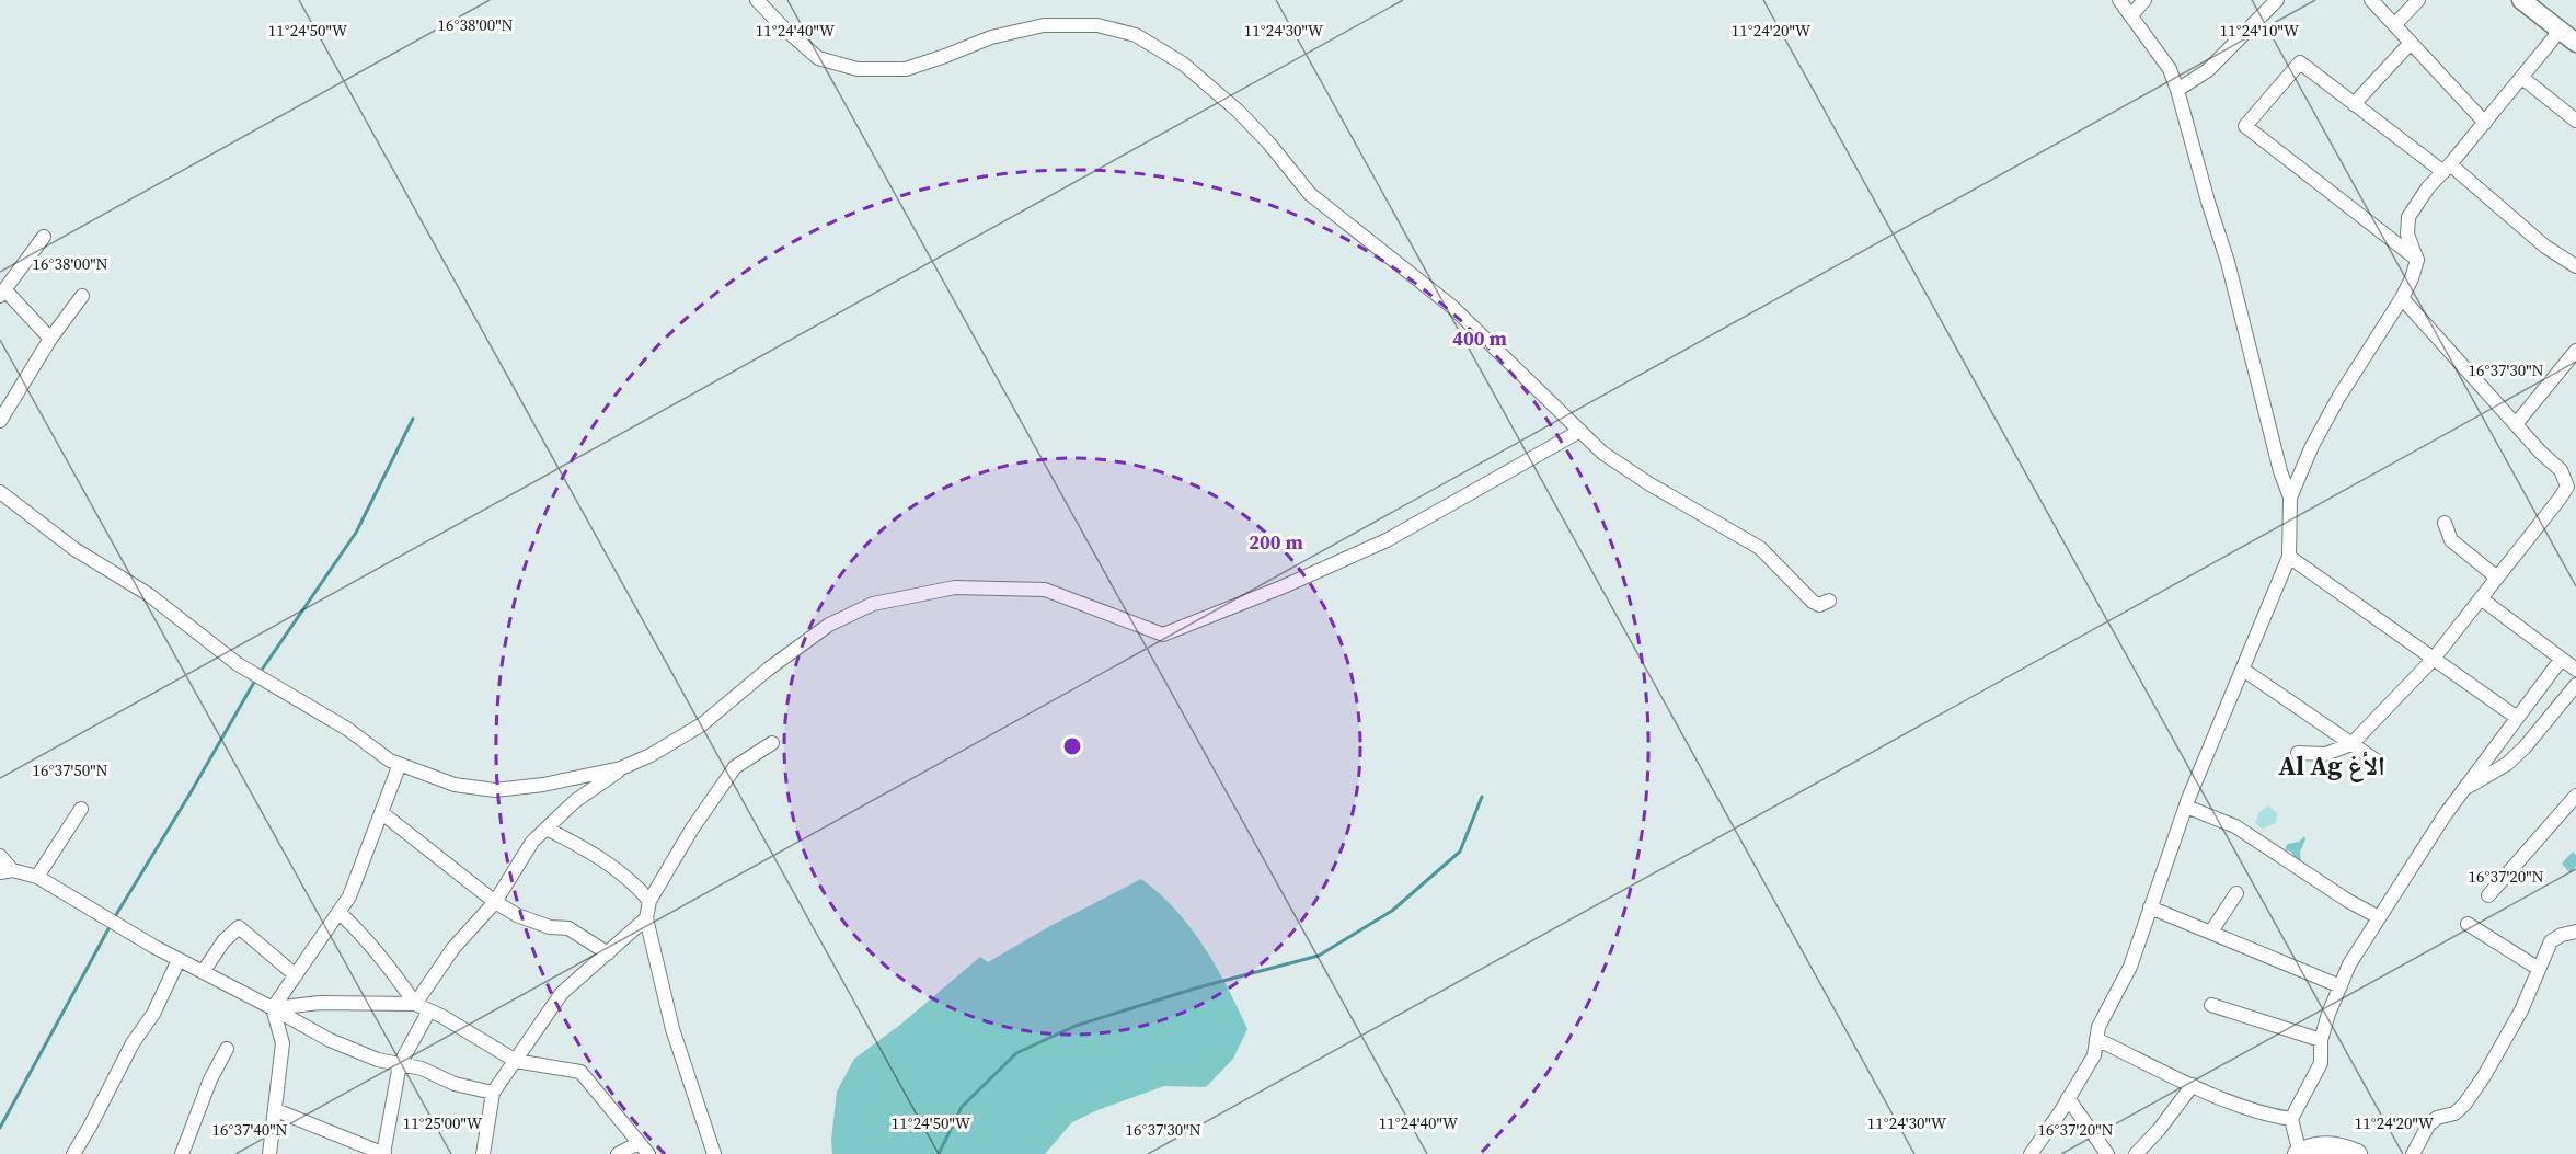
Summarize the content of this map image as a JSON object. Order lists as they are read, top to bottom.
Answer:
{
  "districts": ["Al Ag الأغ"],
  "coordinates": [
    "16°38'00\"N",
    "11°24'50\"W",
    "11°24'40\"W",
    "11°24'30\"W",
    "11°24'20\"W",
    "11°24'10\"W",
    "16°37'30\"N",
    "16°37'50\"N",
    "16°37'20\"N",
    "11°25'00\"W",
    "16°37'40\"N"
  ],
  "rings": ["400 m", "200 m"]
}
